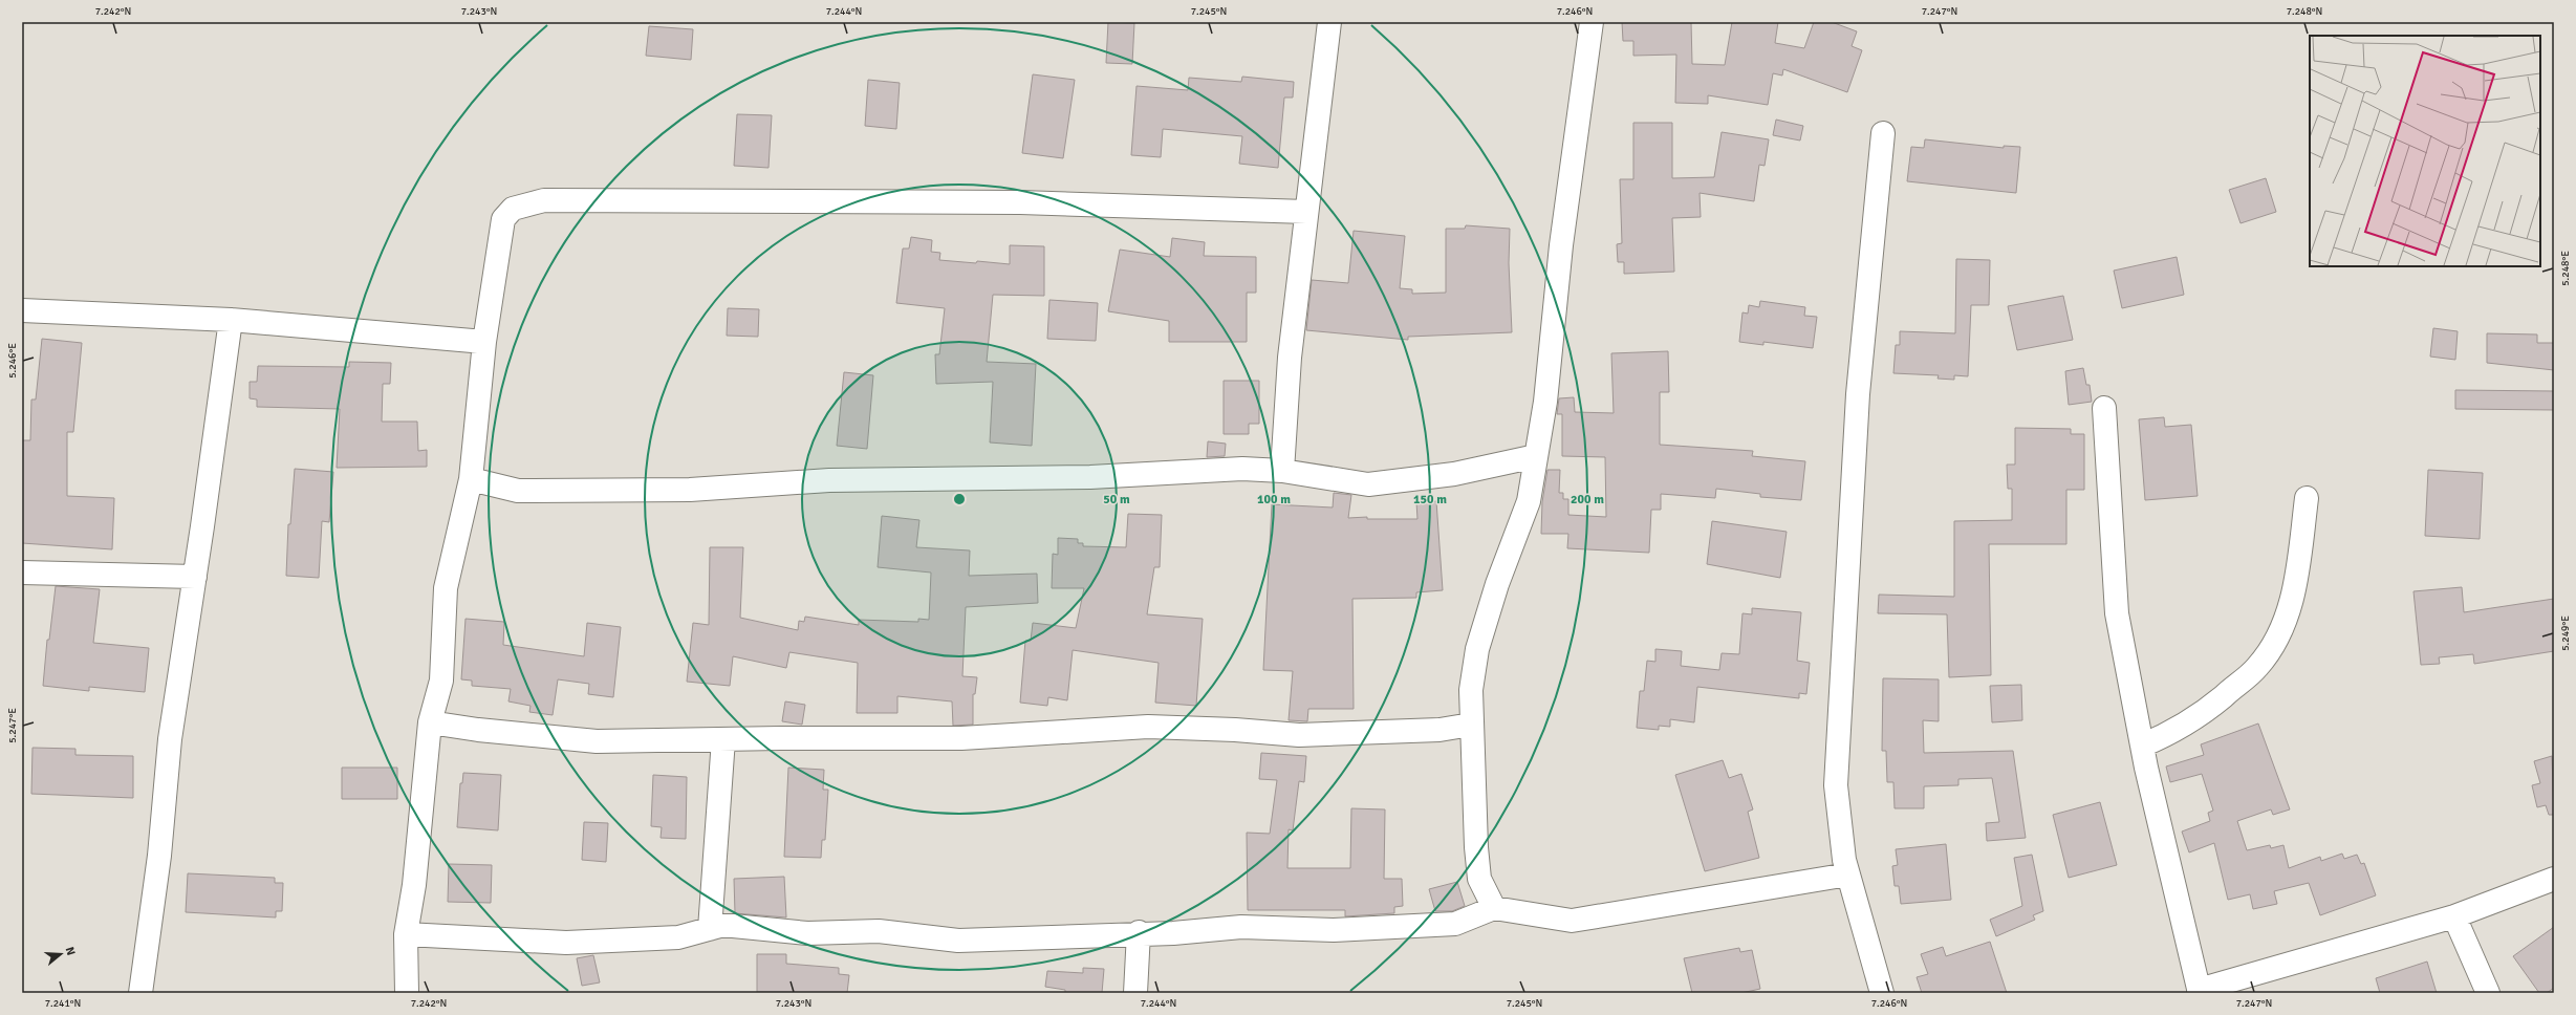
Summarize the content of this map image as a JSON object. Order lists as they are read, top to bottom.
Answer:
{
  "north": "right",
  "coordinates": [
    "7.242°N",
    "7.243°N",
    "7.244°N",
    "7.245°N",
    "7.246°N",
    "7.247°N",
    "7.248°N",
    "5.248°E",
    "5.246°E",
    "5.249°E",
    "5.247°E",
    "7.241°N"
  ],
  "rings": [
    "50 m",
    "100 m",
    "150 m",
    "200 m"
  ]
}
